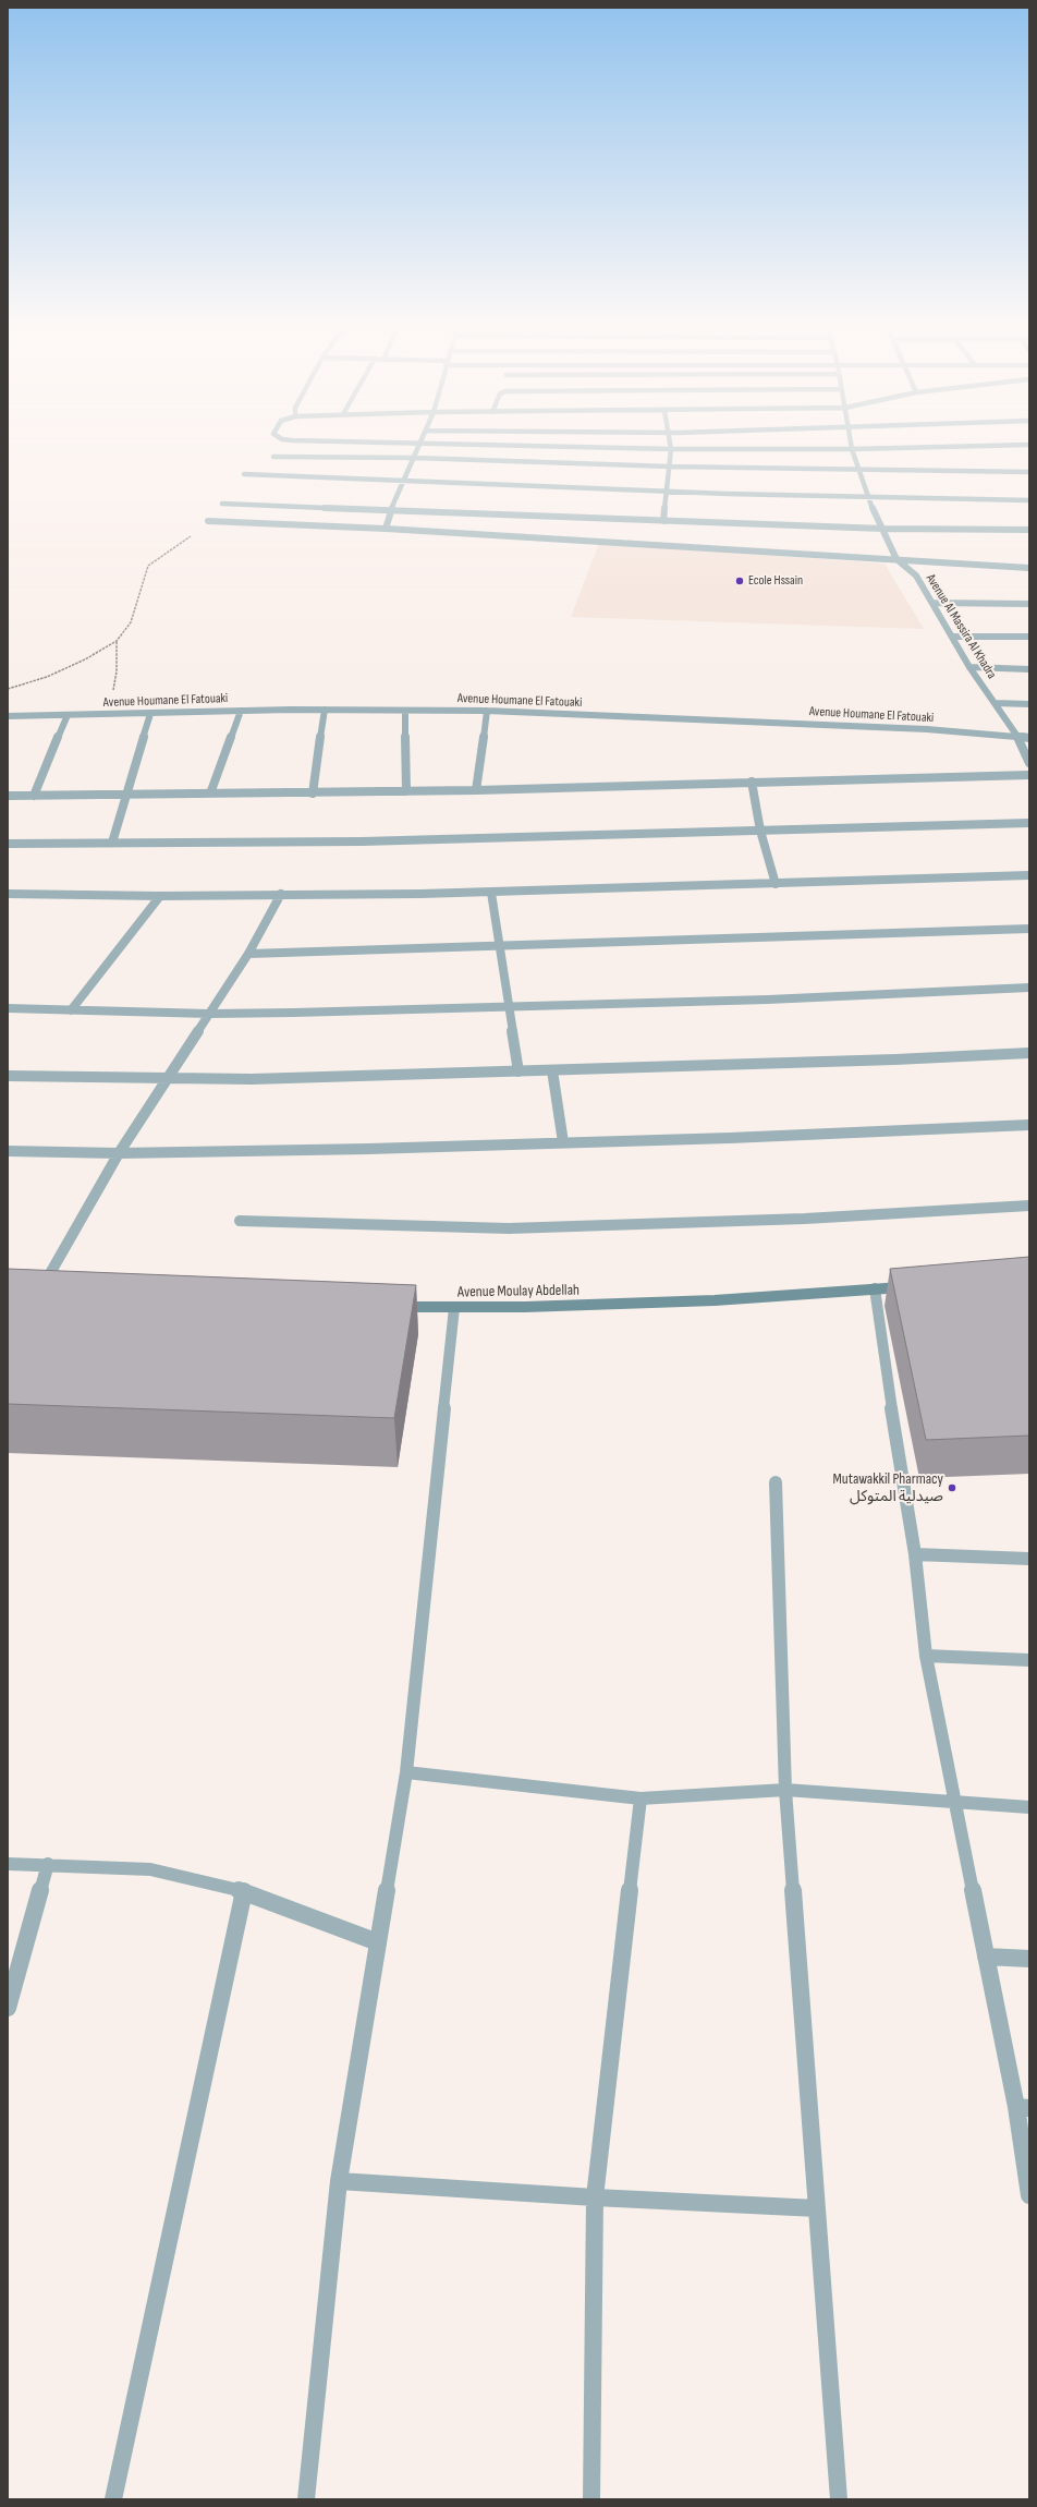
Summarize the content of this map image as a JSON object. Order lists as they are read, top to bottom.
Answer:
{
  "streets": {
    "street": ["Avenue Al Massira Al Khadra", "Avenue Houmane El Fatouaki", "Avenue Moulay Abdellah"]
  },
  "crossings": [
    ["Avenue Al Massira Al Khadra", "Avenue Houmane El Fatouaki"]
  ],
  "places": ["Ecole Hssain", "Mutawakkil Pharmacy صيدلية المتوكل"]
}
